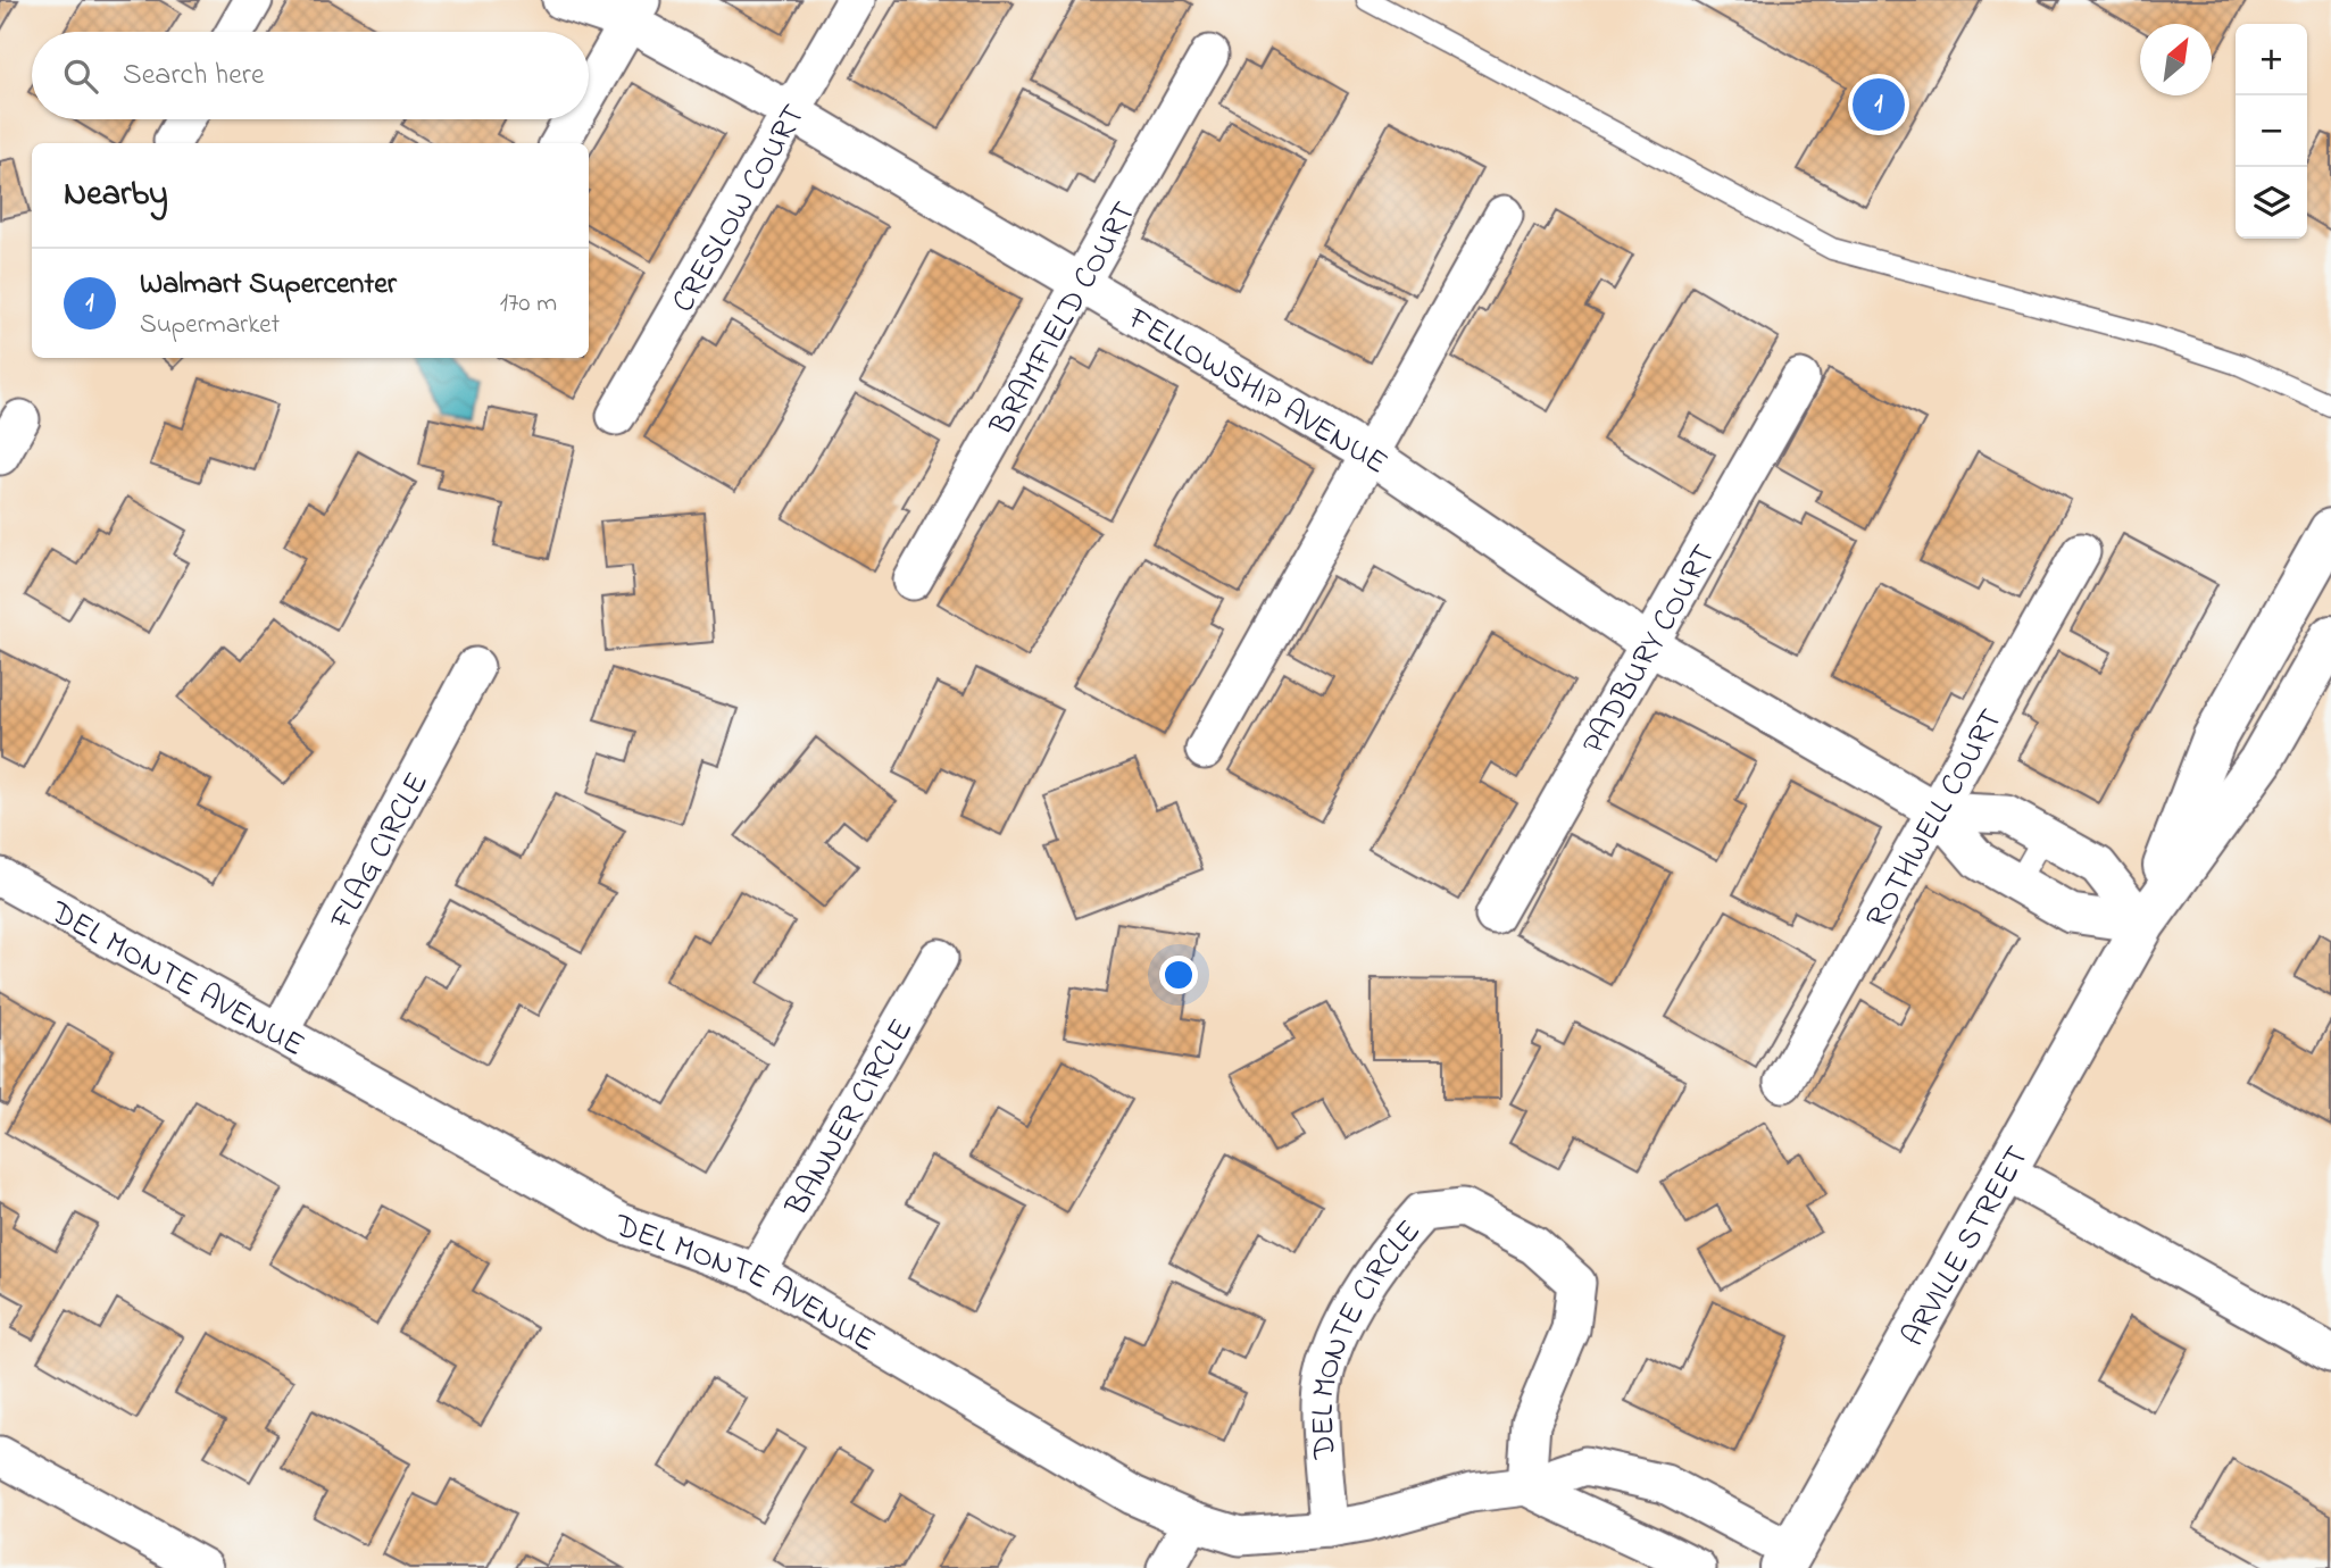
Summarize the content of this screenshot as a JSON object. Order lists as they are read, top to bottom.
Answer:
{
  "streets": {
    "street": [
      "CRESLOW COURT",
      "BRAMFIELD COURT",
      "FELLOWSHIP AVENUE",
      "PADBURY COURT",
      "ROTHWELL COURT",
      "FLAG CIRCLE",
      "DEL MONTE AVENUE",
      "BANNER CIRCLE",
      "ARVILLE STREET",
      "DEL MONTE CIRCLE"
    ]
  },
  "crossings": [
    ["CRESLOW COURT", "FELLOWSHIP AVENUE"],
    ["BRAMFIELD COURT", "FELLOWSHIP AVENUE"],
    ["FELLOWSHIP AVENUE", "PADBURY COURT"],
    ["FELLOWSHIP AVENUE", "ROTHWELL COURT"],
    ["FELLOWSHIP AVENUE", "ARVILLE STREET"],
    ["FLAG CIRCLE", "DEL MONTE AVENUE"],
    ["DEL MONTE AVENUE", "BANNER CIRCLE"],
    ["DEL MONTE AVENUE", "ARVILLE STREET"],
    ["DEL MONTE AVENUE", "DEL MONTE CIRCLE"]
  ],
  "north": "top right",
  "page": {
    "map_buttons": ["+", "−"],
    "search": "Search here",
    "pins": "1",
    "heading": "Nearby",
    "list": [
      {
        "mark": "1",
        "name": "Walmart Supercenter",
        "note": "Supermarket",
        "value": "170 m"
      }
    ]
  }
}
